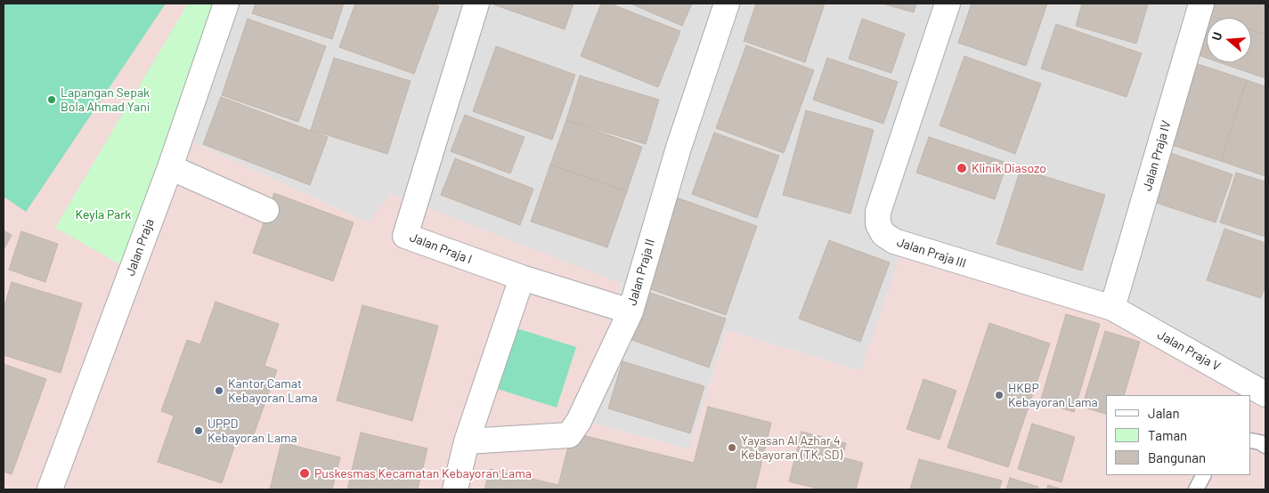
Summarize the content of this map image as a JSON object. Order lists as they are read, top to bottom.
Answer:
{
  "streets": {
    "street": [
      "Jalan Praja IV",
      "Jalan Praja",
      "Jalan Praja I",
      "Jalan Praja III",
      "Jalan Praja II",
      "Jalan Praja V"
    ]
  },
  "crossings": [
    ["Jalan Praja IV", "Jalan Praja III"],
    ["Jalan Praja IV", "Jalan Praja V"],
    ["Jalan Praja I", "Jalan Praja II"],
    ["Jalan Praja III", "Jalan Praja V"]
  ],
  "parks": ["Keyla Park"],
  "places": [
    "Lapangan Sepak Bola Ahmad Yani",
    "Klinik Diasozo",
    "Kantor Camat Kebayoran Lama",
    "HKBP Kebayoran Lama",
    "UPPD Kebayoran Lama",
    "Yayasan Al Azhar 4 Kebayoran (TK, SD)",
    "Puskesmas Kecamatan Kebayoran Lama"
  ],
  "legend": ["Jalan", "Taman", "Bangunan"],
  "north": "left"
}
